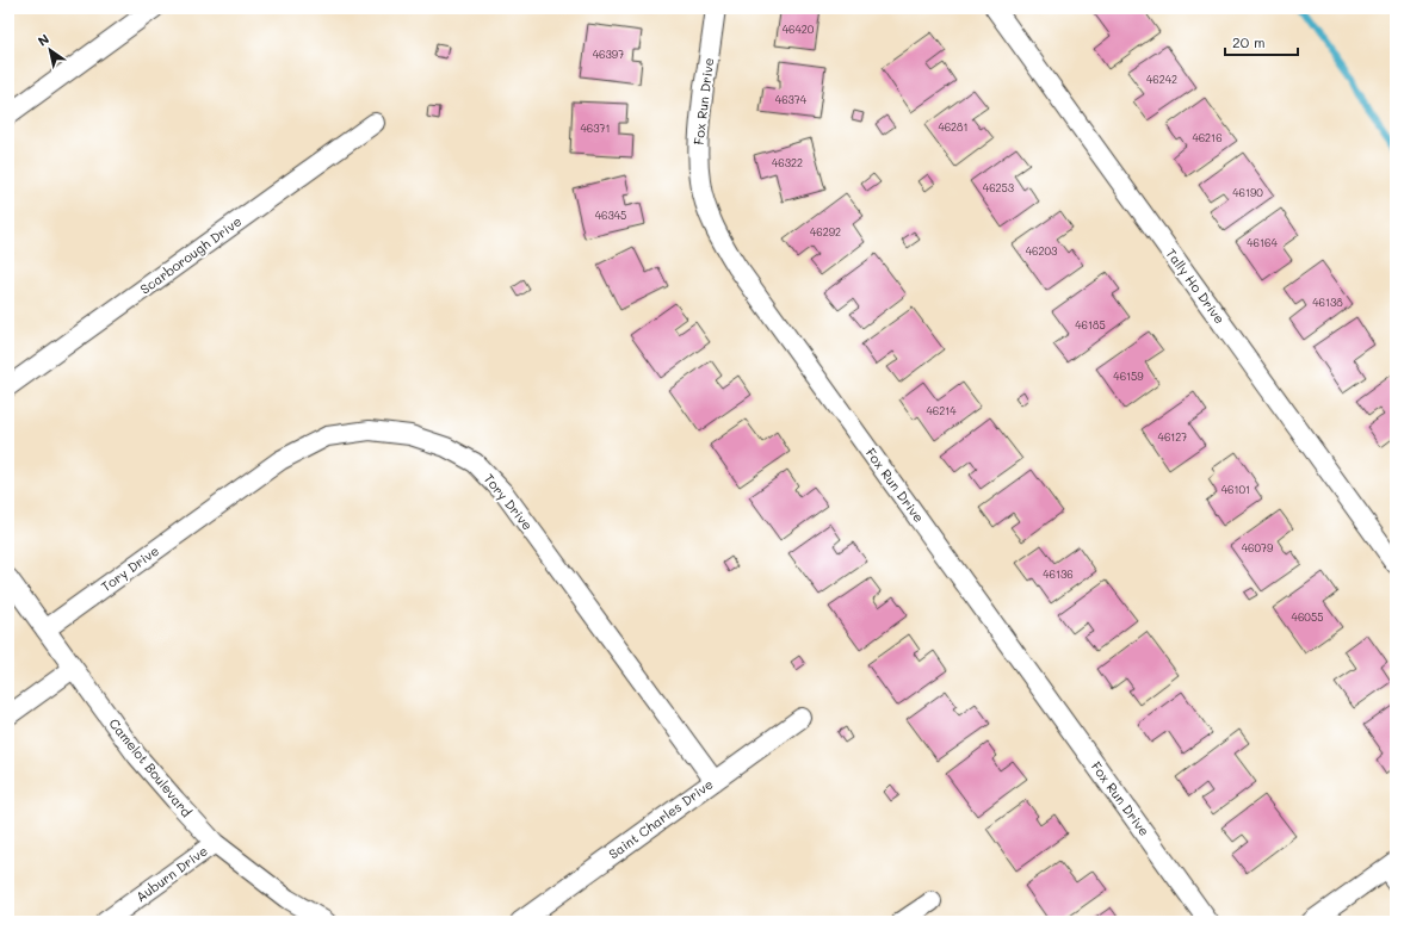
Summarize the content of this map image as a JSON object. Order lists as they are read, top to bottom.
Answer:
{
  "streets": {
    "street": [
      "Fox Run Drive",
      "Scarborough Drive",
      "Tally Ho Drive",
      "Tory Drive",
      "Camelot Boulevard",
      "Saint Charles Drive",
      "Auburn Drive"
    ]
  },
  "crossings": [
    ["Tory Drive", "Camelot Boulevard"],
    ["Tory Drive", "Saint Charles Drive"],
    ["Camelot Boulevard", "Auburn Drive"]
  ],
  "house_numbers": [
    "46420",
    "46397",
    "46242",
    "46374",
    "46281",
    "46371",
    "46216",
    "46322",
    "46253",
    "46190",
    "46345",
    "46292",
    "46164",
    "46203",
    "46138",
    "46185",
    "46159",
    "46214",
    "46127",
    "46101",
    "46079",
    "46136",
    "46055"
  ],
  "scale_bar": "20 m",
  "north": "top left"
}
